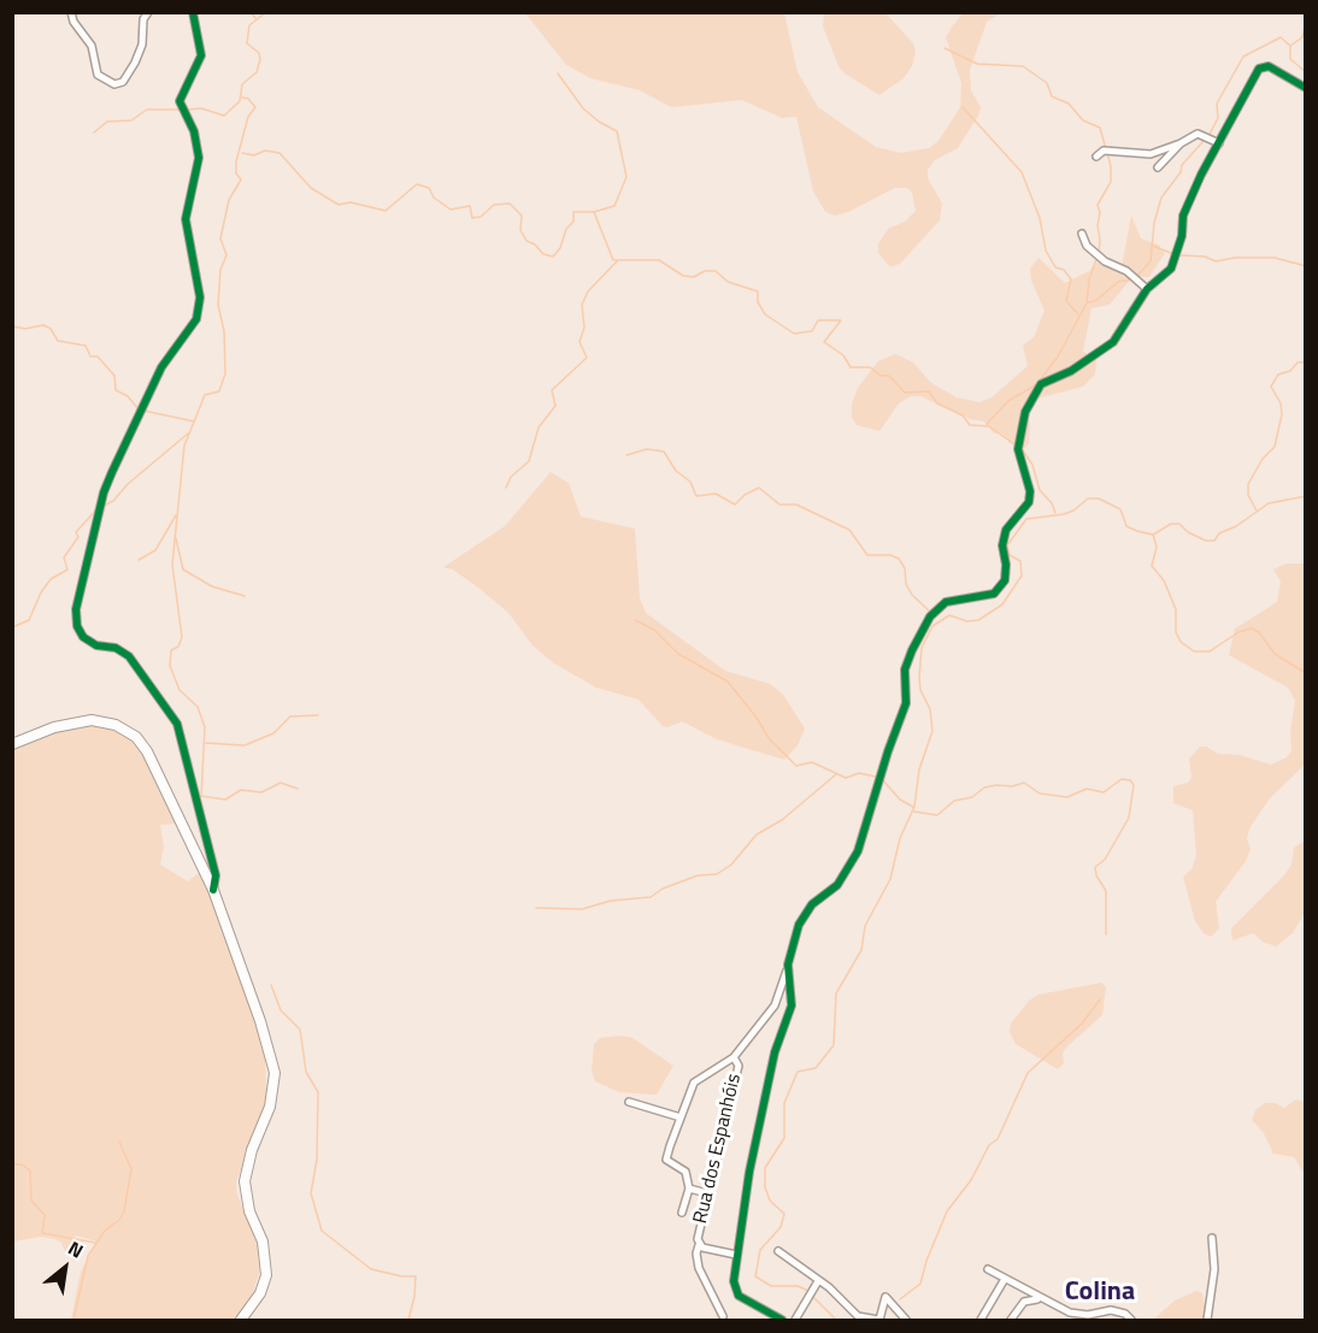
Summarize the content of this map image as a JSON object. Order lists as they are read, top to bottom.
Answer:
{
  "streets": {
    "street": ["Rua dos Espanhóis"]
  },
  "districts": ["Colina"],
  "north": "top right"
}
